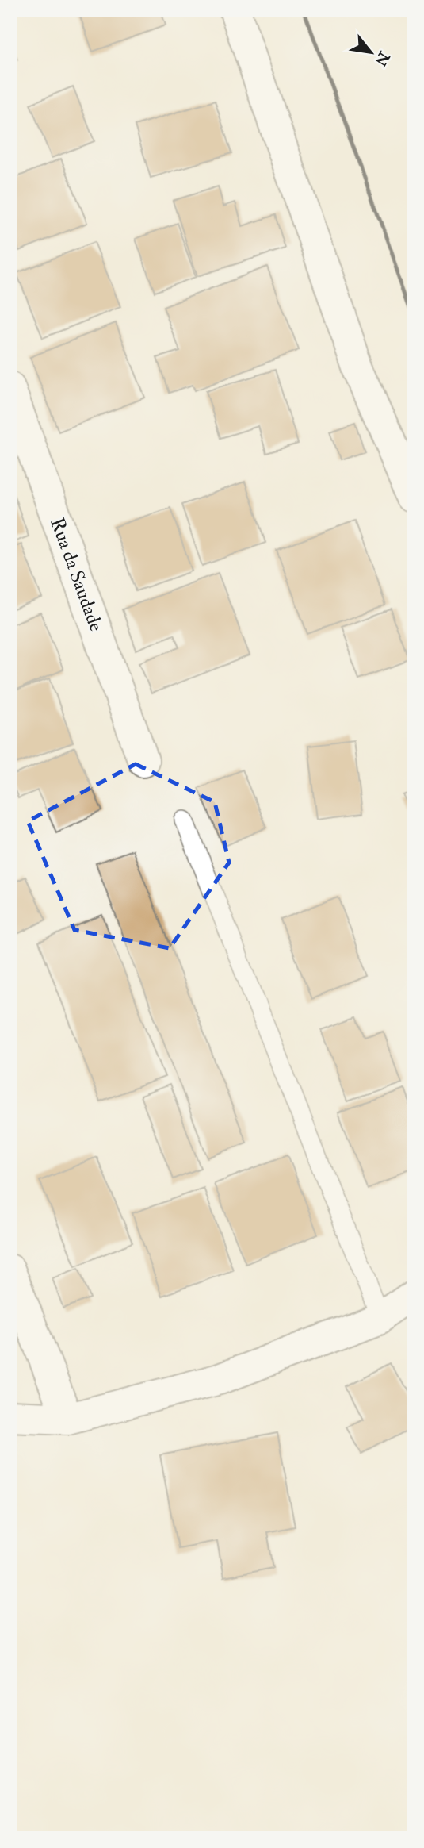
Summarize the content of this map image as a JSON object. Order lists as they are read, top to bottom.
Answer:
{
  "streets": {
    "street": ["Rua da Saudade"]
  },
  "north": "bottom right"
}
